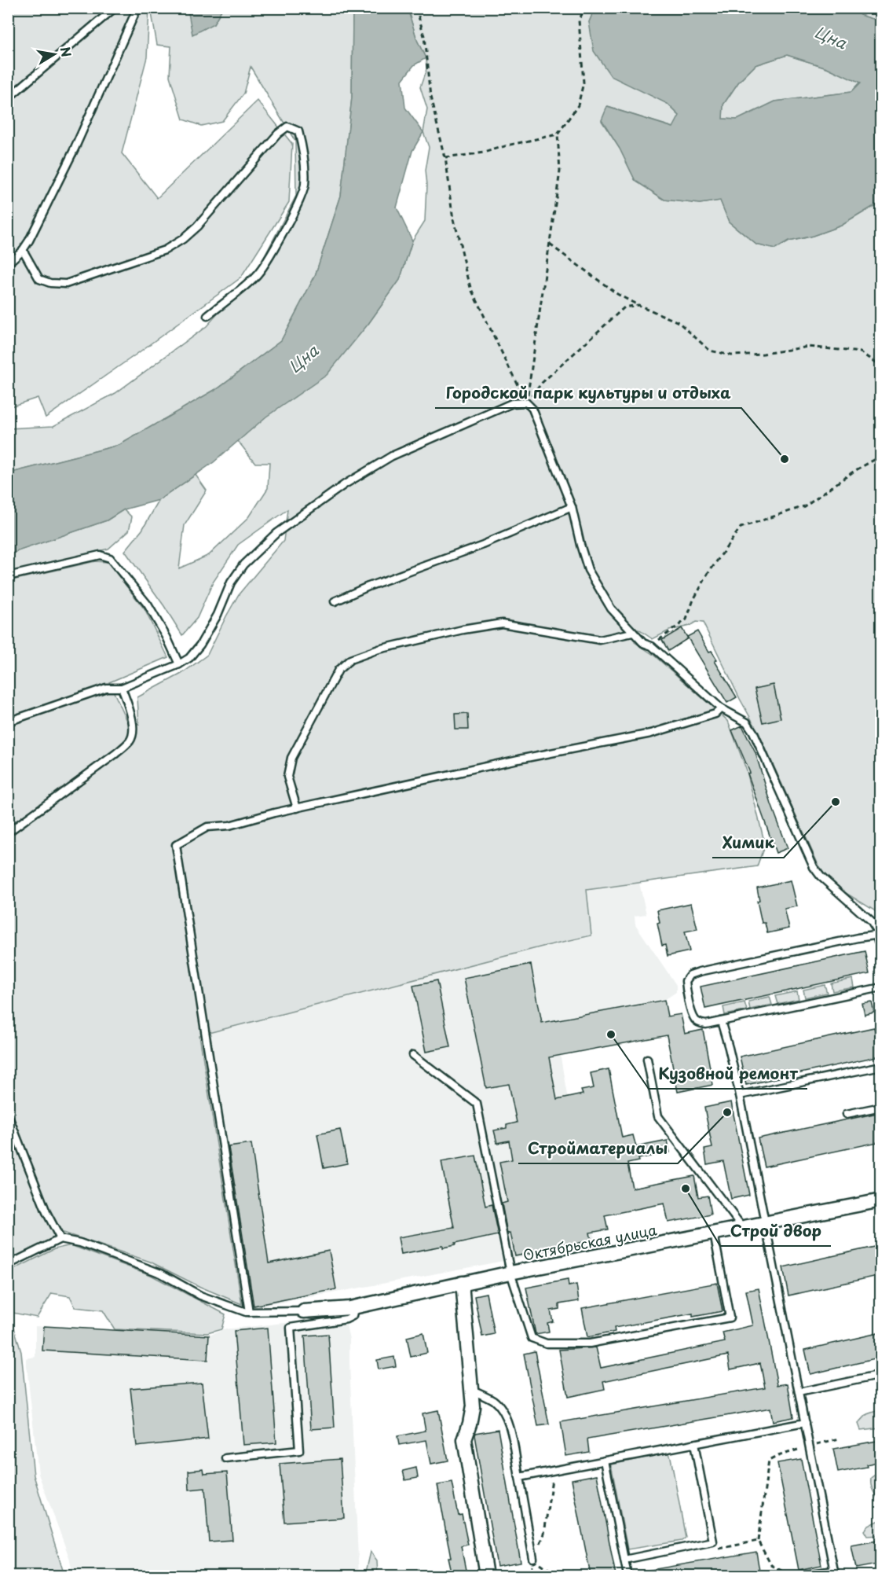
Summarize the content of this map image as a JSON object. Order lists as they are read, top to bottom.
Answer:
{
  "streets": {
    "street": ["Октябрьская улица"]
  },
  "water": ["Цна"],
  "places": [
    "Городской парк культуры и отдыха",
    "Химик",
    "Кузовной ремонт",
    "Стройматериалы",
    "Строй двор"
  ],
  "north": "right"
}
